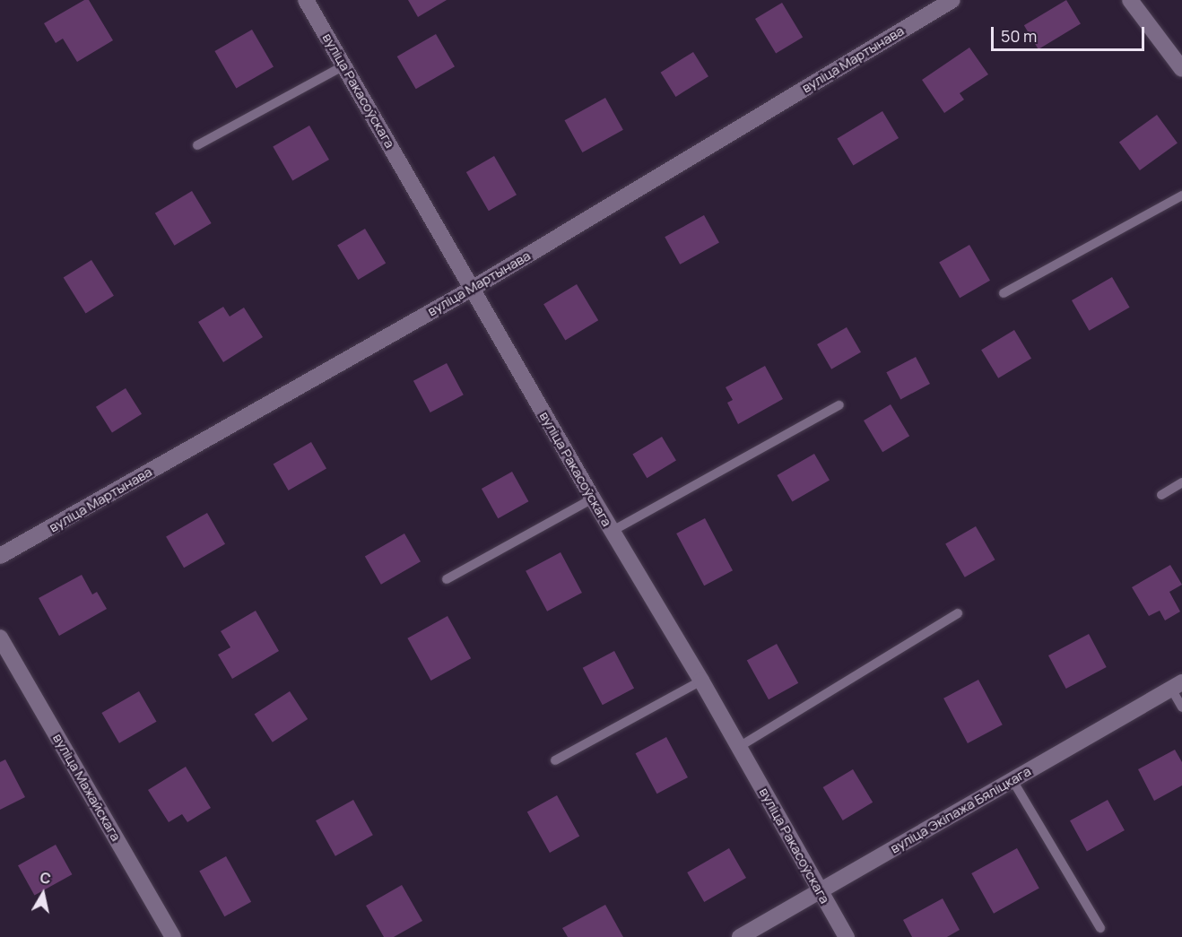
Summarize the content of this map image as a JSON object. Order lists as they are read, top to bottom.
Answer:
{
  "streets": {
    "street": [
      "вуліца Мартынава",
      "вуліца Ракасоўскага",
      "вуліца Мажайскага",
      "вуліца Экіпажа Бяліцкага"
    ]
  },
  "crossings": [
    ["вуліца Мартынава", "вуліца Ракасоўскага"],
    ["вуліца Ракасоўскага", "вуліца Экіпажа Бяліцкага"]
  ],
  "scale_bar": "50 m",
  "north": "top"
}
